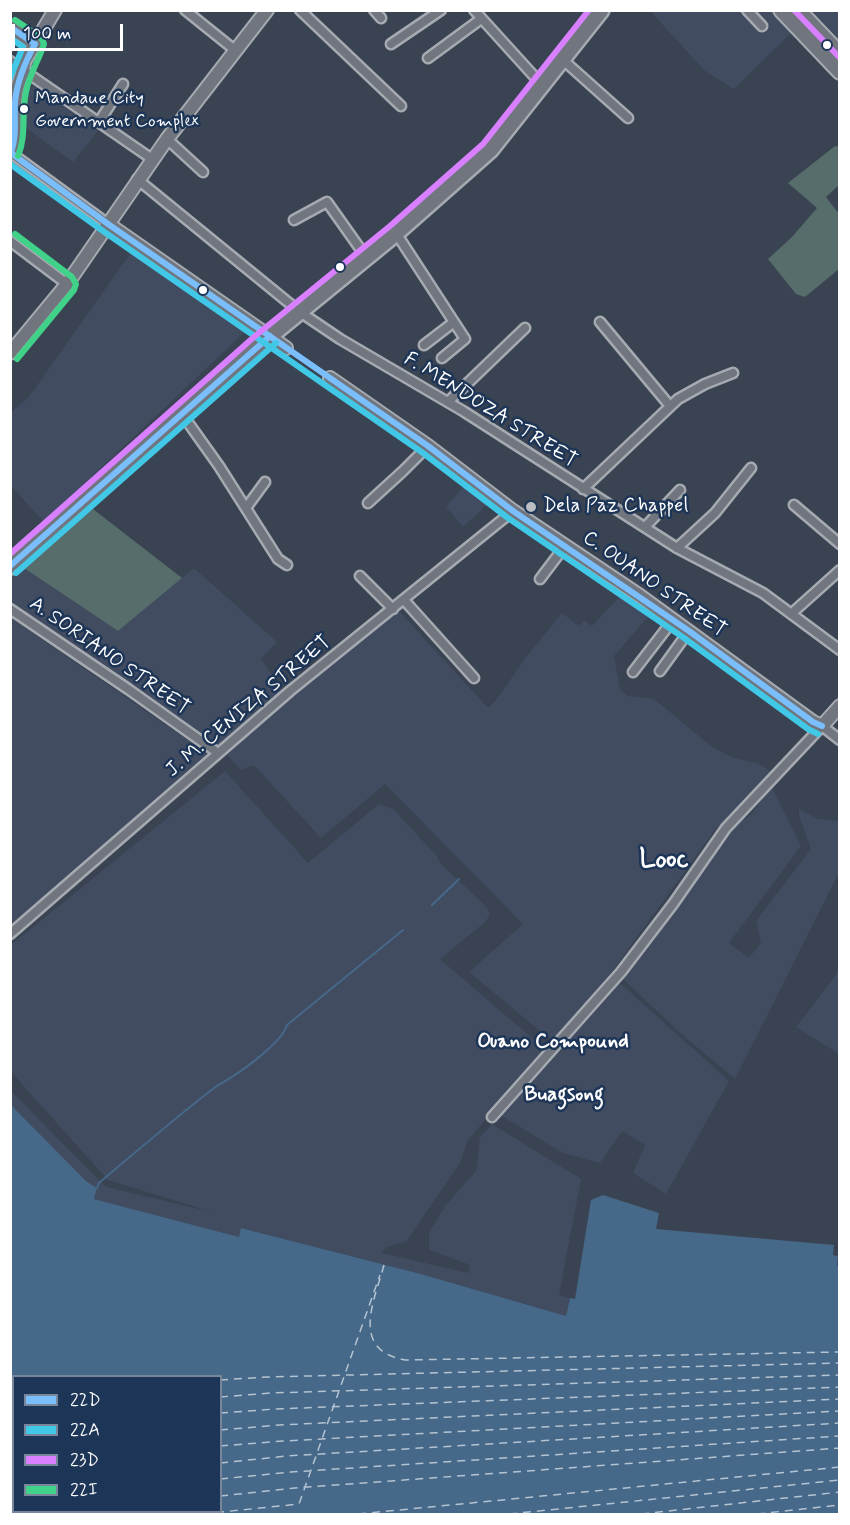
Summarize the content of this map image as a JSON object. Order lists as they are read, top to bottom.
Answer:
{
  "streets": {
    "street": [
      "F. MENDOZA STREET",
      "C. OUANO STREET",
      "A. SORIANO STREET",
      "J. M. CENIZA STREET"
    ]
  },
  "crossings": [
    ["C. OUANO STREET", "J. M. CENIZA STREET"],
    ["A. SORIANO STREET", "J. M. CENIZA STREET"]
  ],
  "districts": ["Looc", "Ouano Compound", "Buagsong"],
  "places": ["Mandaue City Government Complex", "Dela Paz Chappel"],
  "lines": [
    "transit line 23D",
    "transit line 22I",
    "transit line 22D",
    "transit line 22A"
  ],
  "legend": [
    "22D",
    "22A",
    "23D",
    "22I"
  ],
  "scale_bar": "100 m"
}
